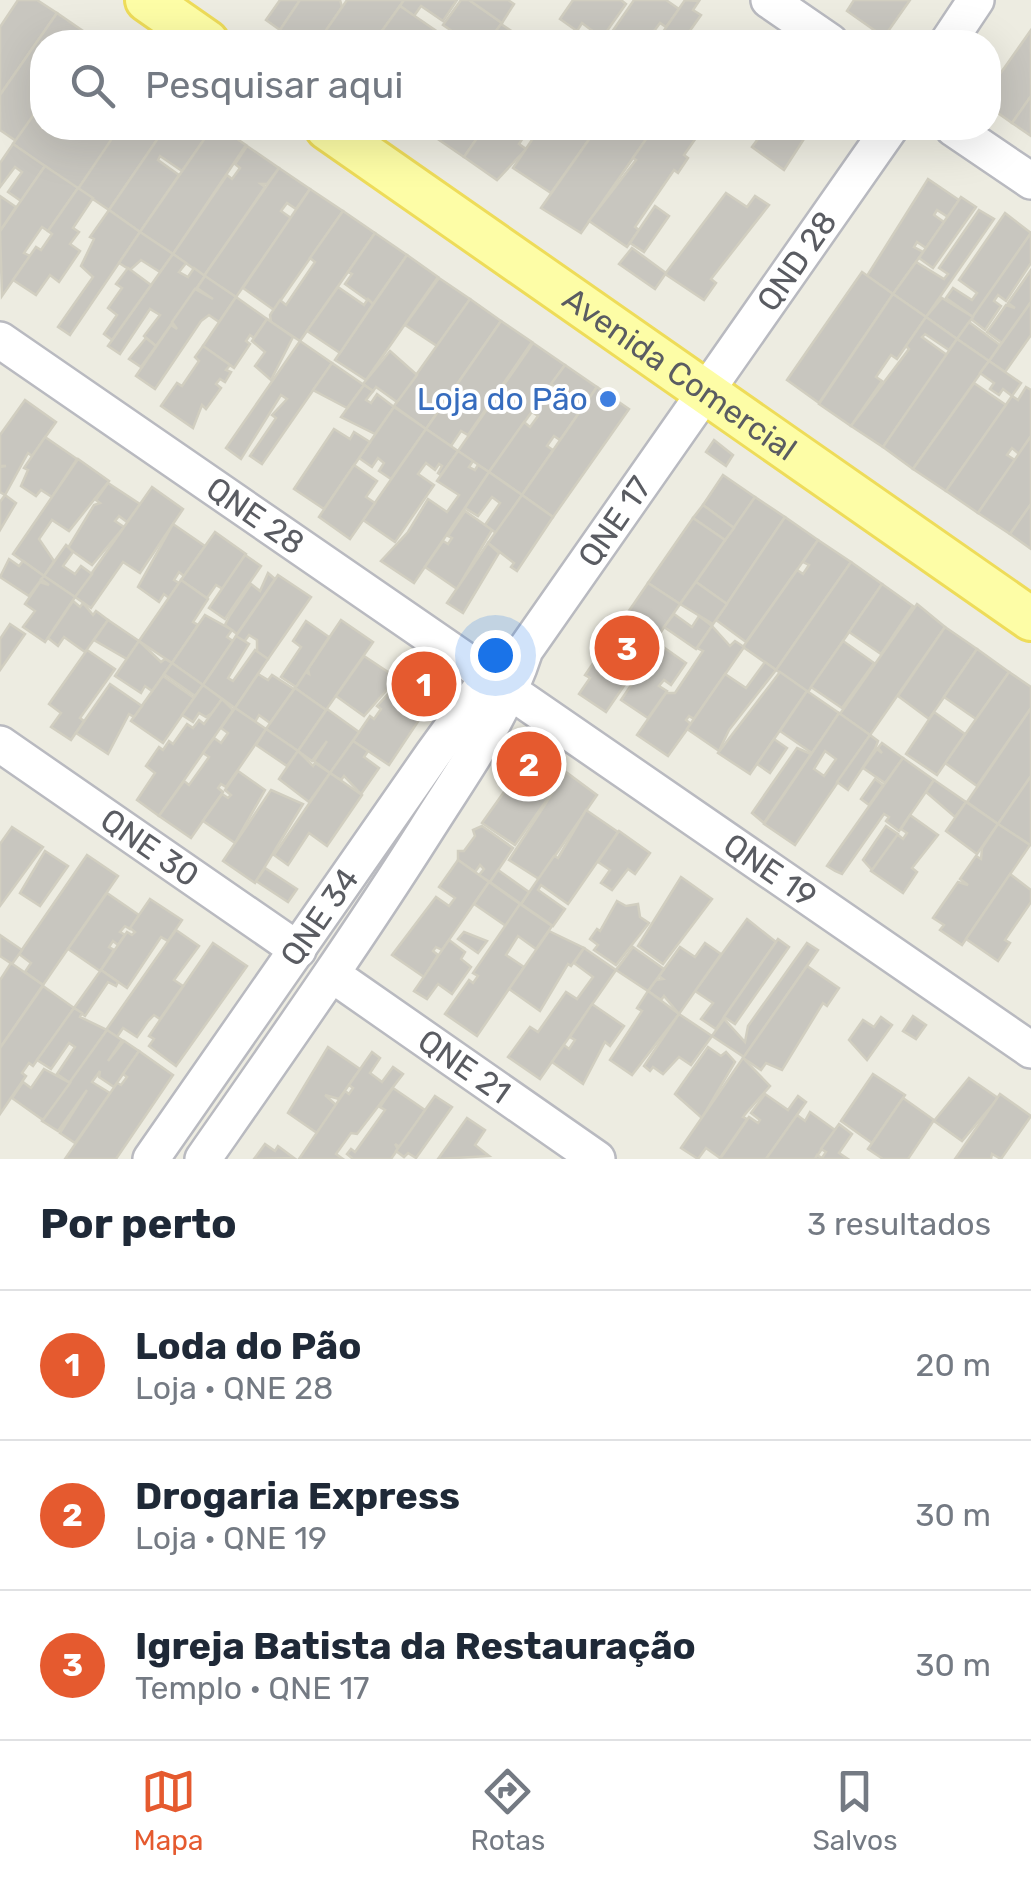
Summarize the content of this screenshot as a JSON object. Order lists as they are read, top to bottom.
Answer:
{
  "streets": {
    "main road": ["Avenida Comercial"],
    "street": [
      "QND 28",
      "QNE 28",
      "QNE 17",
      "QNE 30",
      "QNE 19",
      "QNE 34",
      "QNE 21"
    ]
  },
  "crossings": [
    ["QND 28", "Avenida Comercial"],
    ["QND 28", "QNE 17"],
    ["Avenida Comercial", "QNE 17"],
    ["QNE 28", "QNE 17"],
    ["QNE 28", "QNE 19"],
    ["QNE 28", "QNE 34"],
    ["QNE 17", "QNE 19"],
    ["QNE 17", "QNE 34"],
    ["QNE 30", "QNE 34"],
    ["QNE 19", "QNE 34"],
    ["QNE 34", "QNE 21"]
  ],
  "places": ["Loja do Pão"],
  "page": {
    "search": "Pesquisar aqui",
    "pins": ["3", "1", "2"],
    "heading": ["Por perto", "3 resultados"],
    "list": [
      {
        "mark": "1",
        "name": "Loda do Pão",
        "note": "Loja · QNE 28",
        "value": "20 m"
      },
      {
        "mark": "2",
        "name": "Drogaria Express",
        "note": "Loja · QNE 19",
        "value": "30 m"
      },
      {
        "mark": "3",
        "name": "Igreja Batista da Restauração",
        "note": "Templo · QNE 17",
        "value": "30 m"
      }
    ],
    "nav": ["Mapa", "Rotas", "Salvos"]
  }
}
